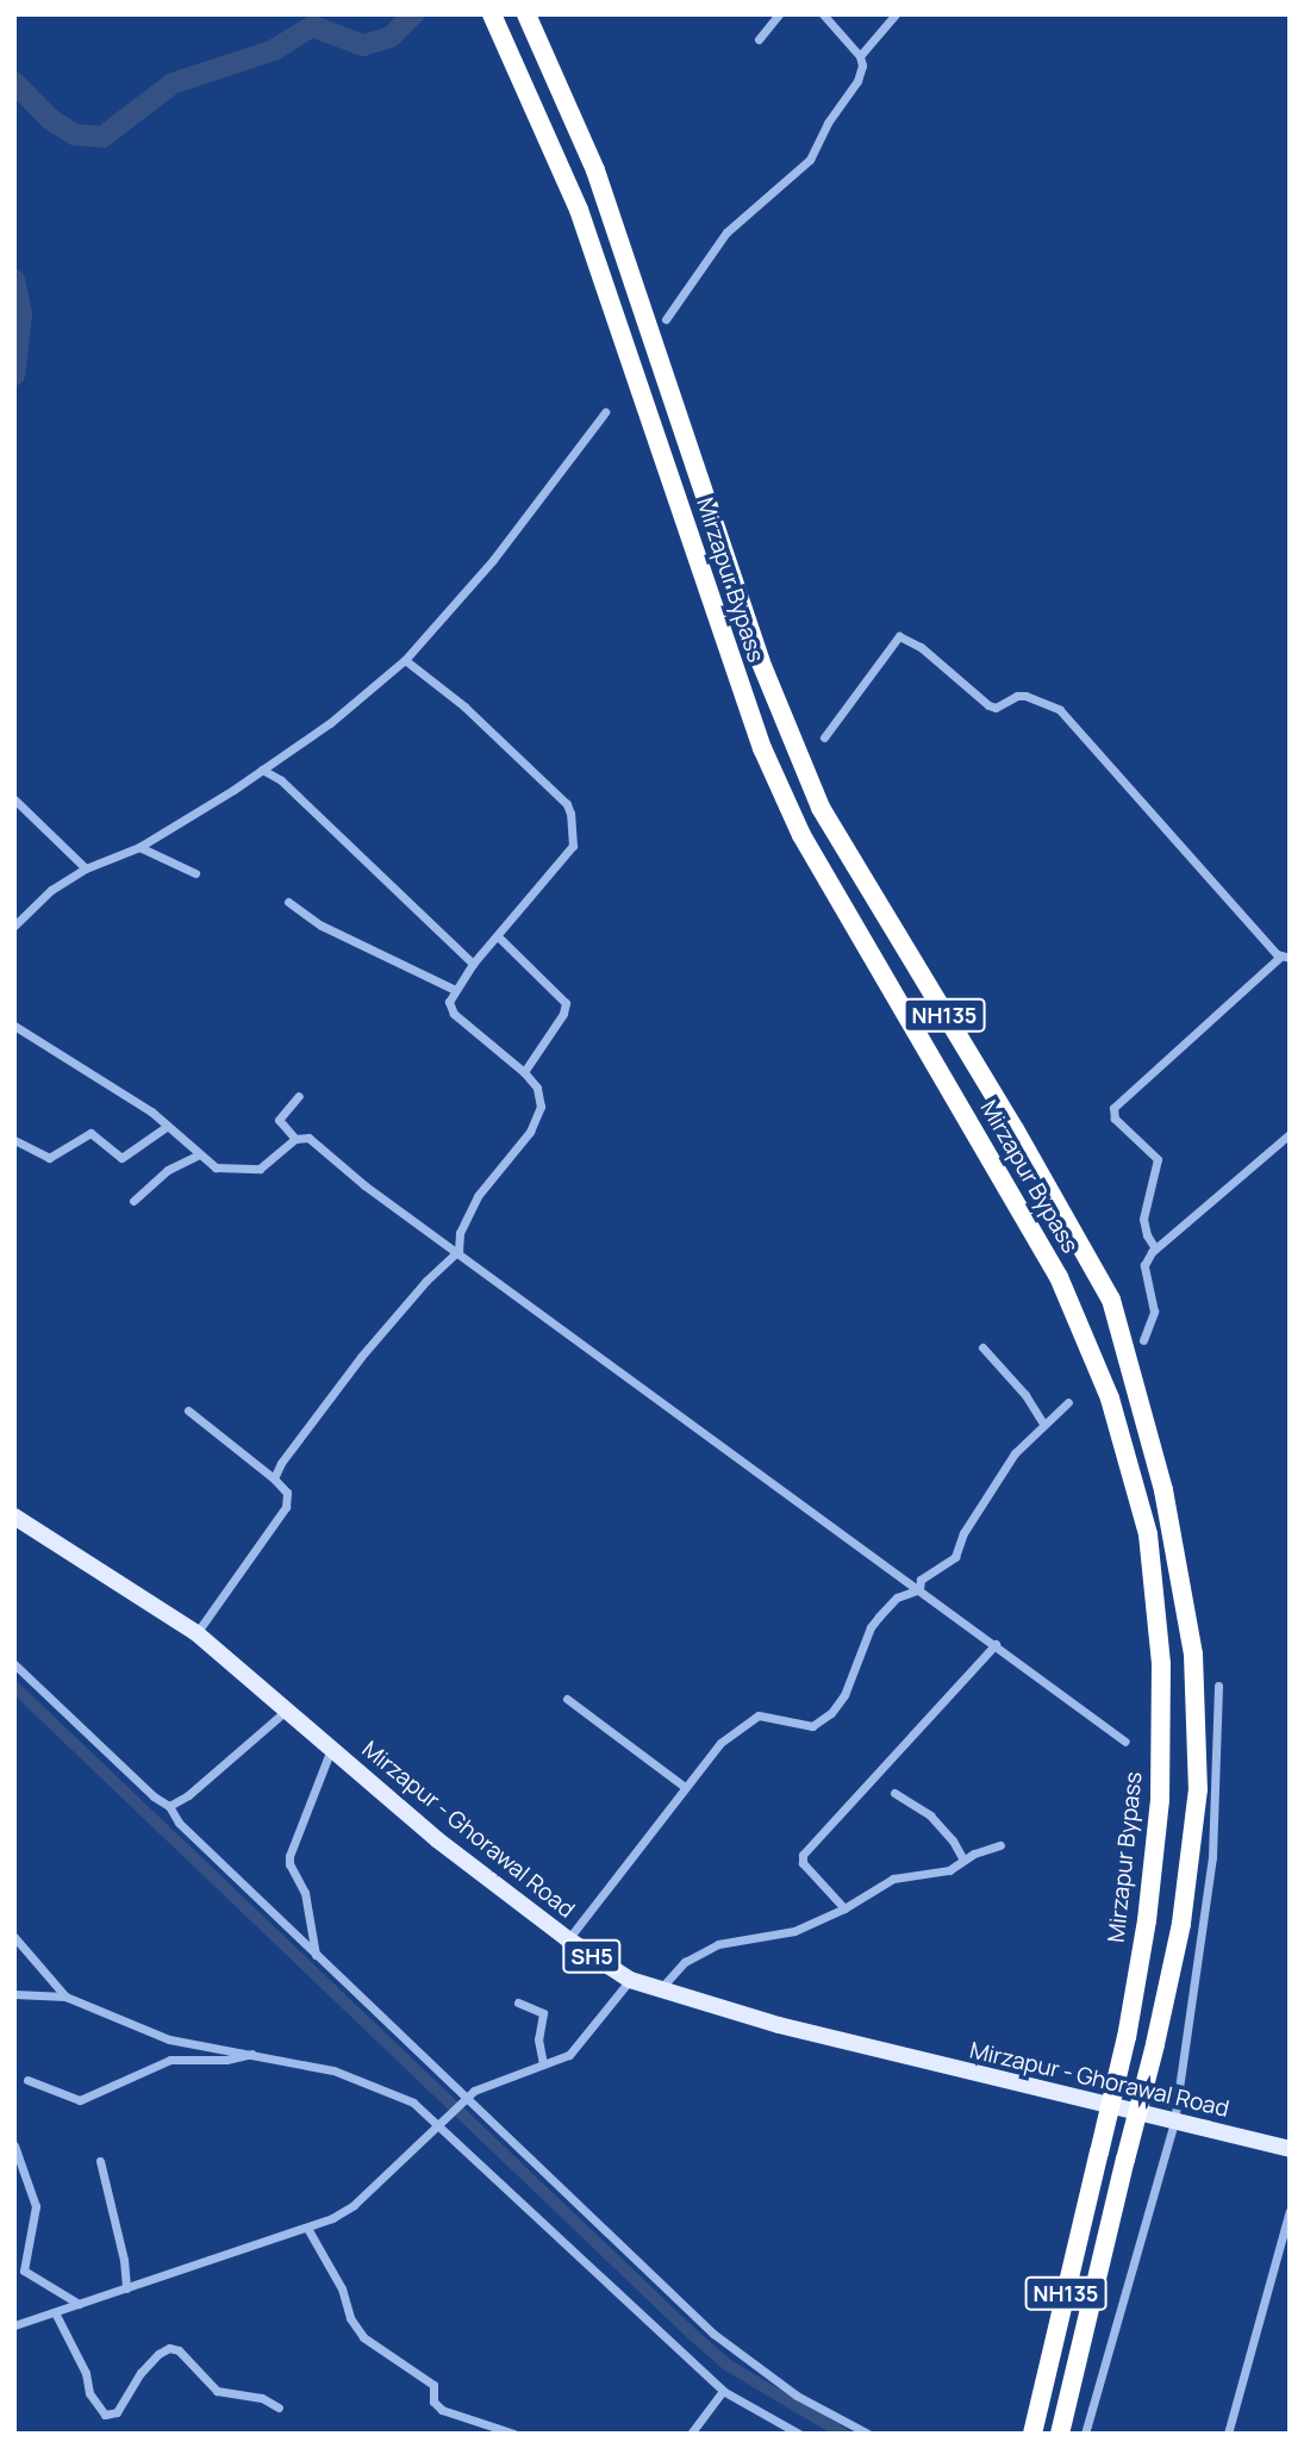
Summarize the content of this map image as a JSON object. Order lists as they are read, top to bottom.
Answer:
{
  "streets": {
    "highway": ["Mirzapur Bypass", "NH135"],
    "main road": ["Mirzapur - Ghorawal Road", "SH5"]
  }
}
